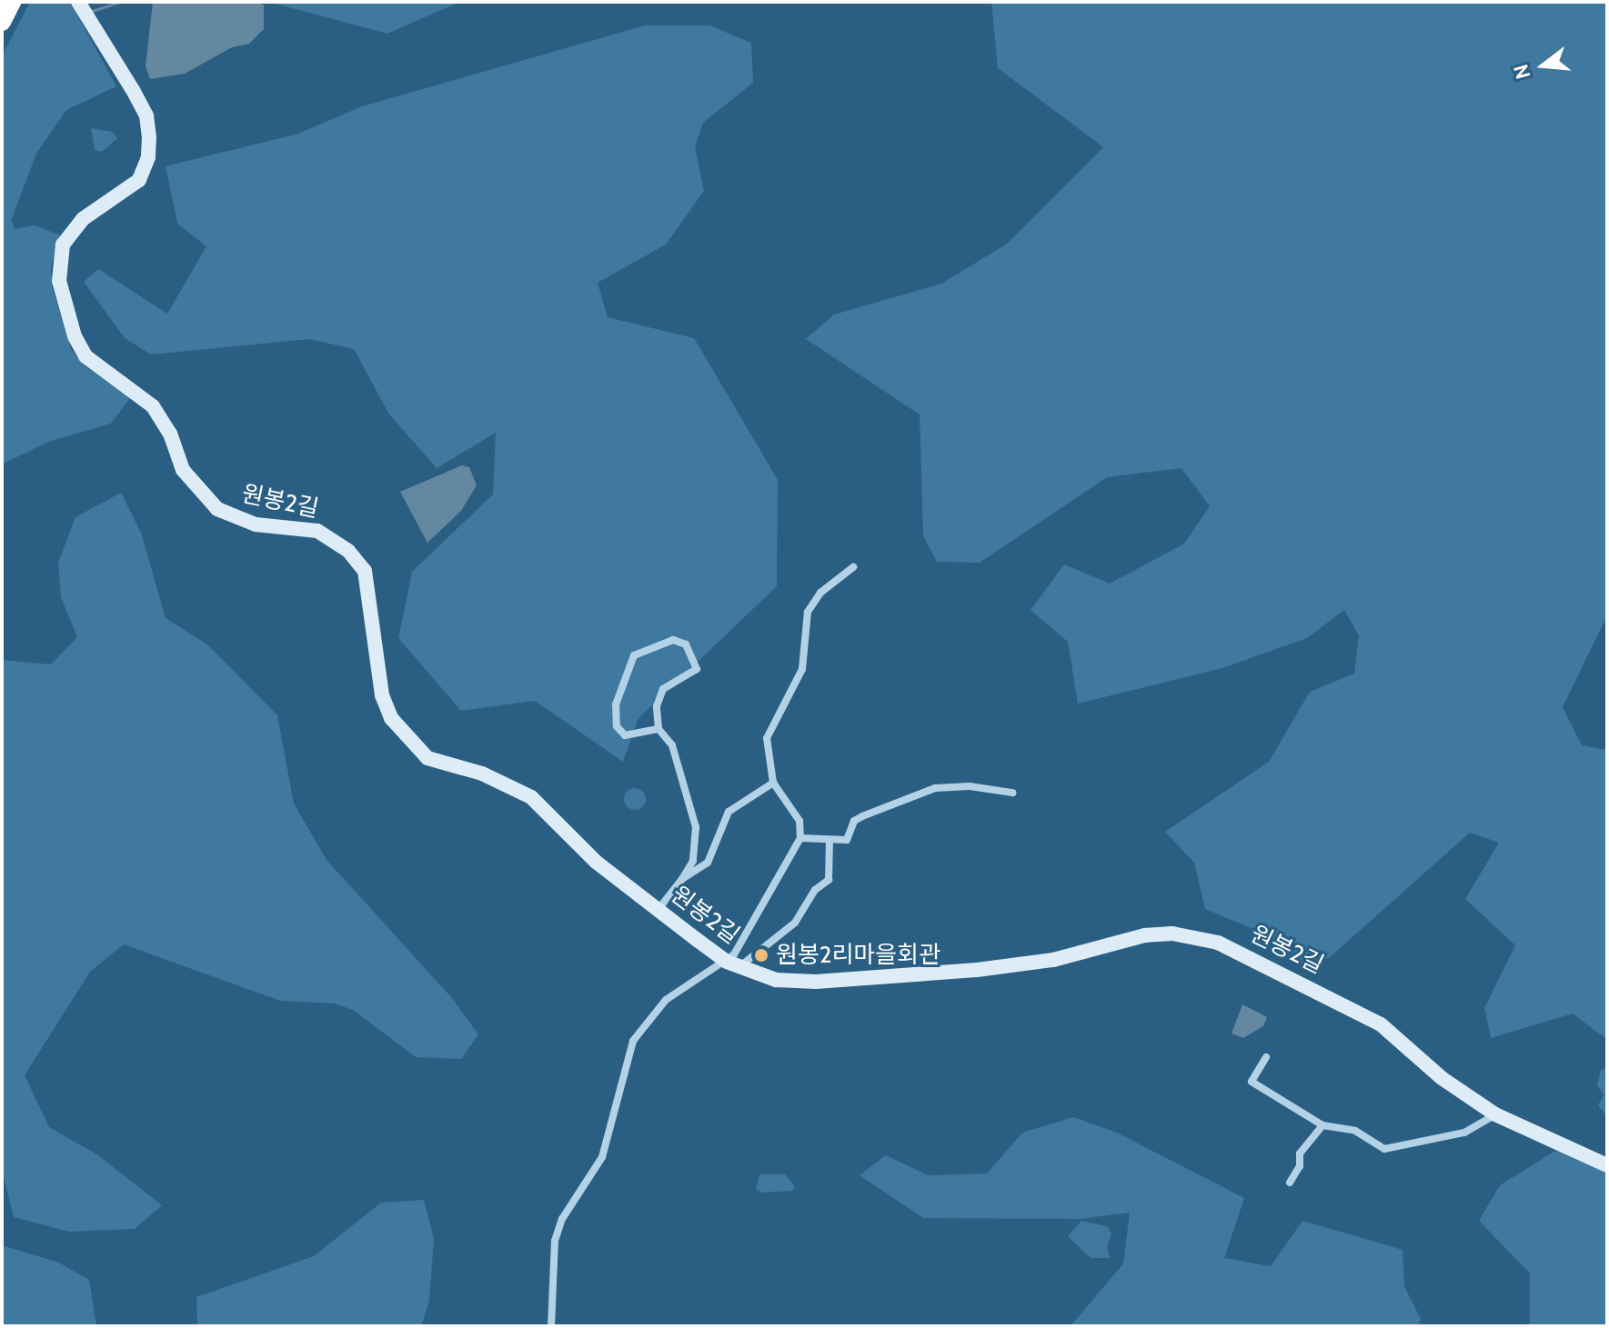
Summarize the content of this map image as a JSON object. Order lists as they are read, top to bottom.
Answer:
{
  "streets": {
    "main road": ["원봉2길"]
  },
  "places": ["원봉2리마을회관"],
  "north": "left"
}
